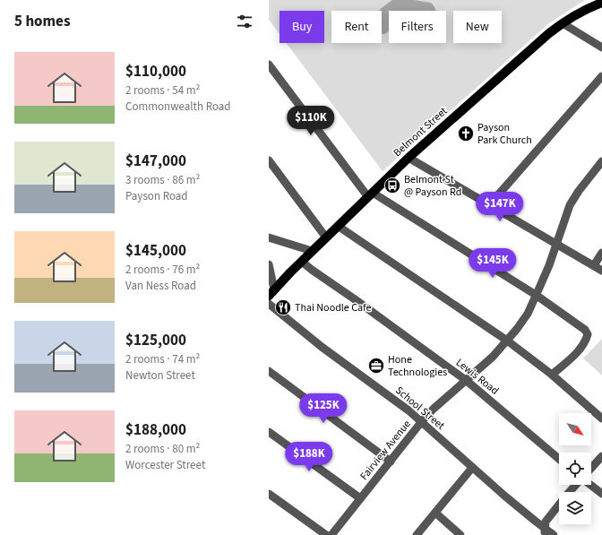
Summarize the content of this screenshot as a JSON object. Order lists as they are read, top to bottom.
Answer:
{
  "streets": {
    "main road": ["Belmont Street"],
    "street": ["Lewis Road", "School Street", "Fairview Avenue"]
  },
  "crossings": [
    ["Belmont Street", "Lewis Road"],
    ["Lewis Road", "Fairview Avenue"],
    ["School Street", "Fairview Avenue"]
  ],
  "places": {
    "church": ["Payson Park Church"],
    "bus stop": ["Belmont St @ Payson Rd"],
    "restaurant": ["Thai Noodle Cafe"],
    "office": ["Hone Technologies"]
  },
  "north": "bottom right",
  "page": {
    "heading": "5 homes",
    "chip": [
      "Buy",
      "Rent",
      "Filters",
      "New"
    ],
    "list": [
      {
        "name": "$110,000",
        "note": "2 rooms · 54 m² · Commonwealth Road"
      },
      {
        "name": "$147,000",
        "note": "3 rooms · 86 m² · Payson Road"
      },
      {
        "name": "$145,000",
        "note": "2 rooms · 76 m² · Van Ness Road"
      },
      {
        "name": "$125,000",
        "note": "2 rooms · 74 m² · Newton Street"
      },
      {
        "name": "$188,000",
        "note": "2 rooms · 80 m² · Worcester Street"
      }
    ],
    "price": [
      "$110K",
      "$147K",
      "$145K",
      "$125K",
      "$188K"
    ]
  }
}
